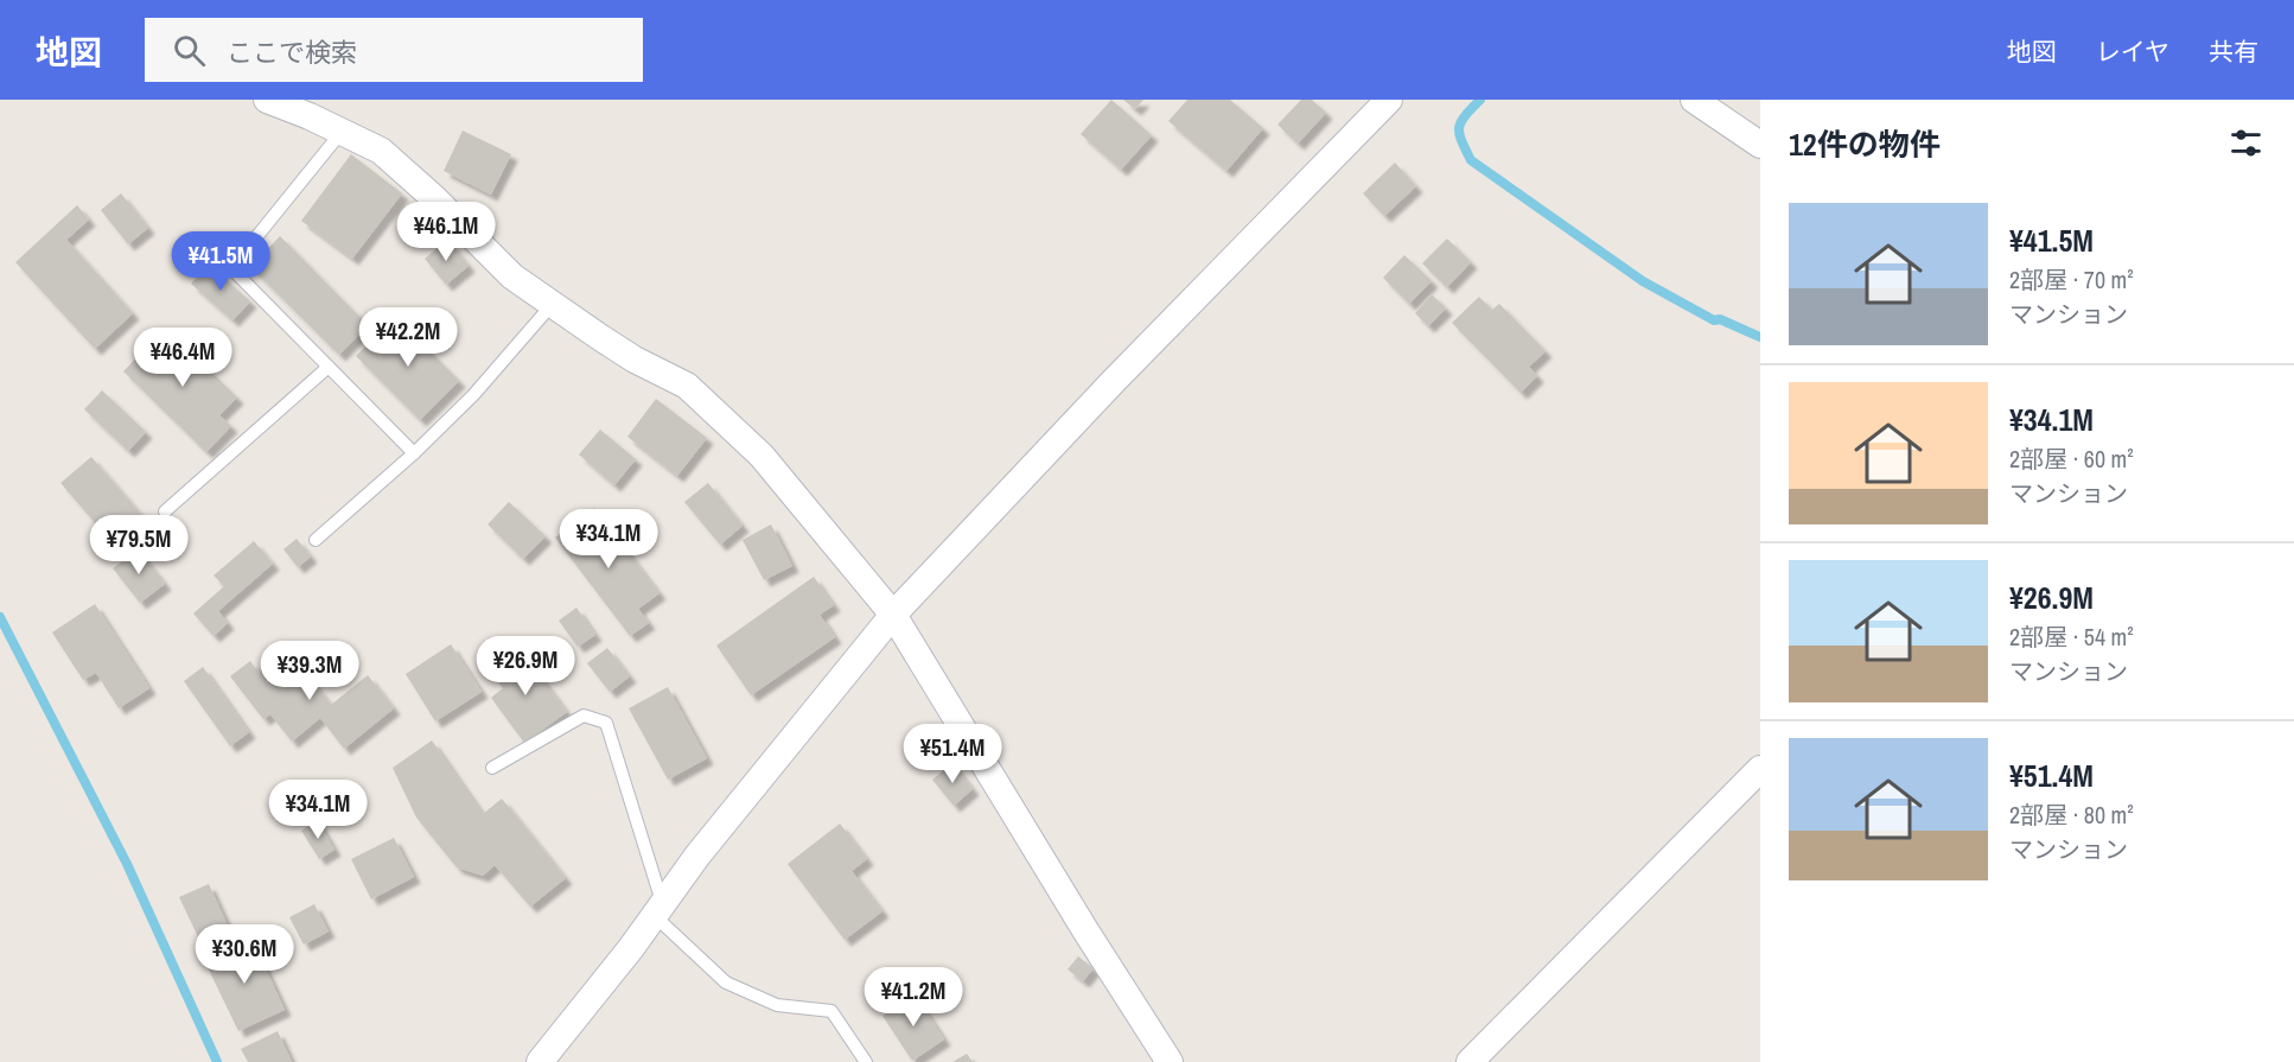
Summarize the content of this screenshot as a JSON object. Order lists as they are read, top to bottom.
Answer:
{
  "page": {
    "header": "地図",
    "search": "ここで検索",
    "nav": ["地図", "レイヤ", "共有"],
    "heading": "12件の物件",
    "list": [
      {
        "name": "¥41.5M",
        "note": "2部屋 · 70 m² · マンション"
      },
      {
        "name": "¥34.1M",
        "note": "2部屋 · 60 m² · マンション"
      },
      {
        "name": "¥26.9M",
        "note": "2部屋 · 54 m² · マンション"
      },
      {
        "name": "¥51.4M",
        "note": "2部屋 · 80 m² · マンション"
      }
    ],
    "price": [
      "¥46.1M",
      "¥41.5M",
      "¥42.2M",
      "¥46.4M",
      "¥34.1M",
      "¥79.5M",
      "¥26.9M",
      "¥39.3M",
      "¥51.4M",
      "¥34.1M",
      "¥30.6M",
      "¥41.2M"
    ]
  }
}
